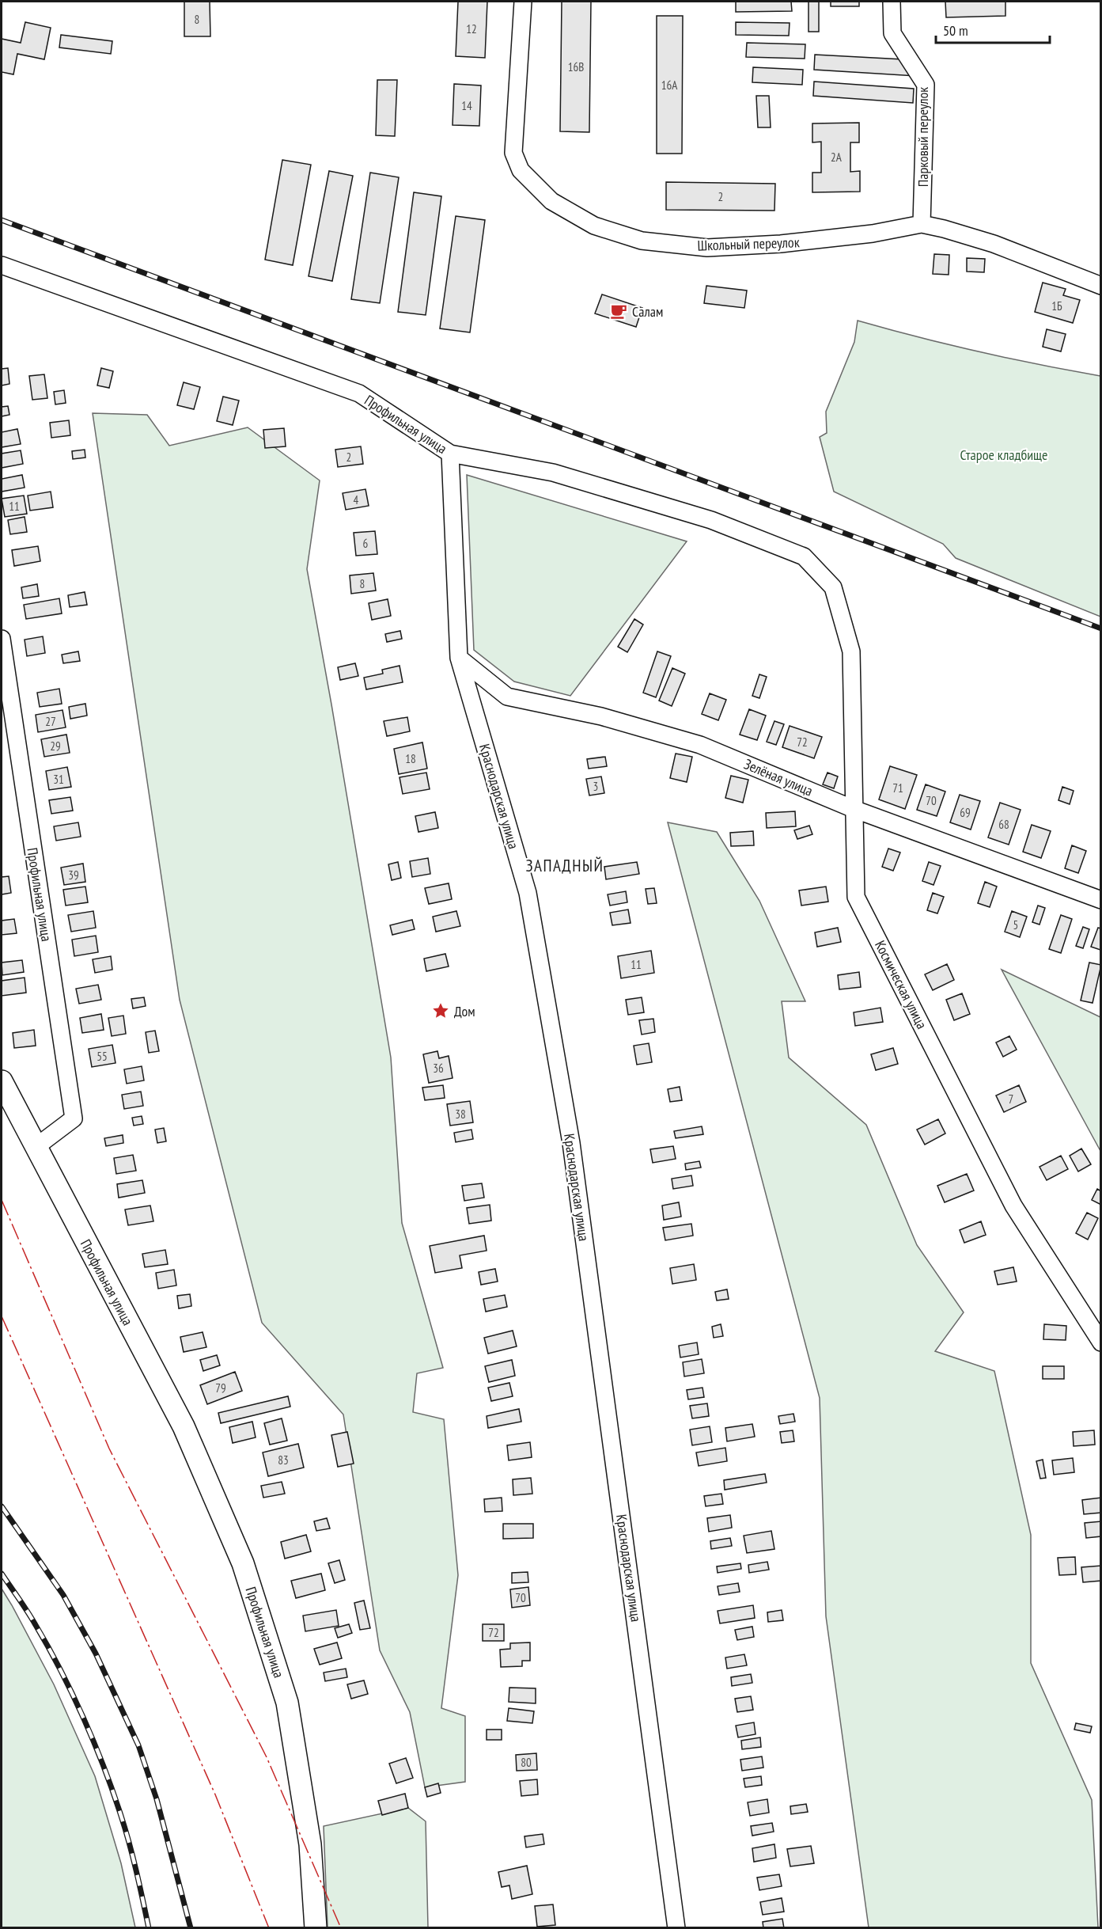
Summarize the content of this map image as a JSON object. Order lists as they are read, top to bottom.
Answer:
{
  "streets": {
    "main road": ["Профильная улица"],
    "street": [
      "Парковый переулок",
      "Школьный переулок",
      "Зелёная улица",
      "Краснодарская улица",
      "Космическая улица"
    ]
  },
  "crossings": [
    ["Парковый переулок", "Школьный переулок"],
    ["Профильная улица", "Краснодарская улица"],
    ["Профильная улица", "Космическая улица"],
    ["Зелёная улица", "Краснодарская улица"],
    ["Зелёная улица", "Космическая улица"]
  ],
  "districts": ["ЗАПАДНЫЙ"],
  "parks": ["Старое кладбище"],
  "places": {
    "cafe": ["Салам"],
    "place": ["Дом"]
  },
  "house_numbers": [
    "8",
    "12",
    "16В",
    "16А",
    "14",
    "2А",
    "2",
    "1Б",
    "2",
    "4",
    "11",
    "6",
    "8",
    "27",
    "72",
    "29",
    "18",
    "31",
    "3",
    "71",
    "70",
    "69",
    "68",
    "39",
    "5",
    "11",
    "55",
    "36",
    "7",
    "38",
    "79",
    "83",
    "70",
    "72",
    "80"
  ],
  "scale_bar": "50 m"
}
